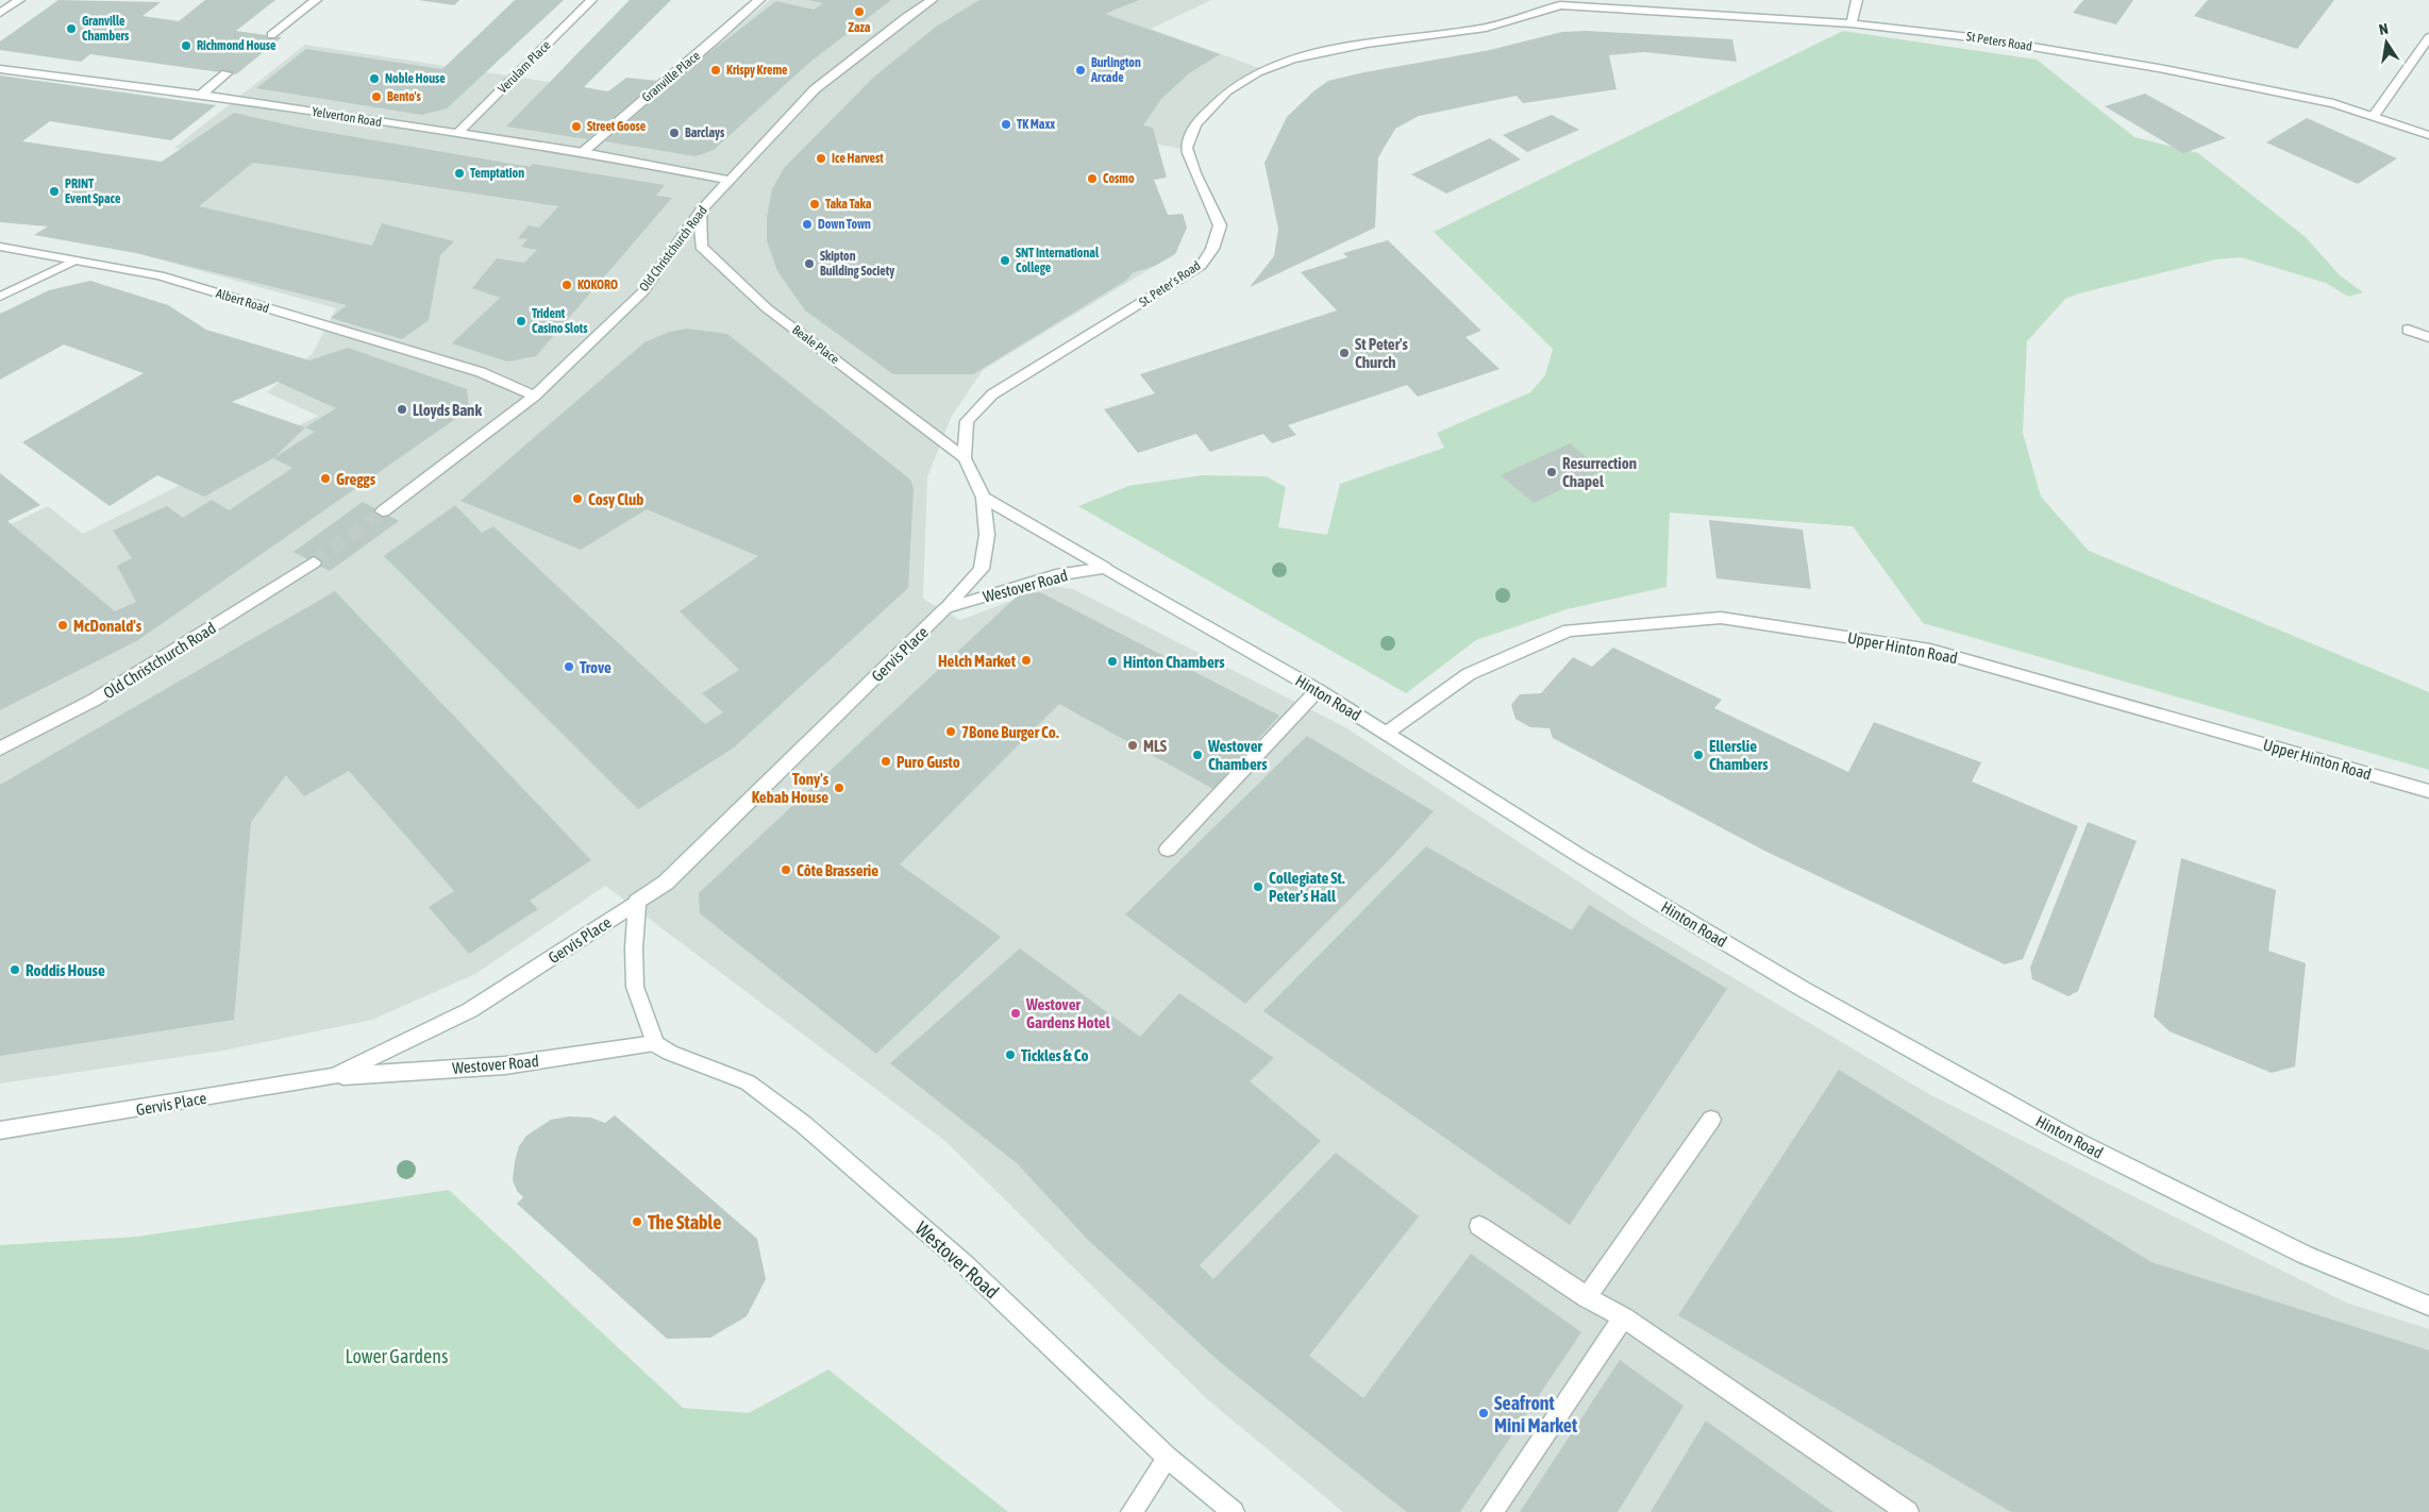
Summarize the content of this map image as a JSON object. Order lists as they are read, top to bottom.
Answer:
{
  "streets": {
    "street": [
      "St Peters Road",
      "Verulam Place",
      "Granville Place",
      "Yelverton Road",
      "Old Christchurch Road",
      "St. Peter's Road",
      "Albert Road",
      "Beale Place",
      "Westover Road",
      "Upper Hinton Road",
      "Gervis Place",
      "Hinton Road"
    ]
  },
  "crossings": [
    ["St Peters Road", "St. Peter's Road"],
    ["Verulam Place", "Yelverton Road"],
    ["Granville Place", "Yelverton Road"],
    ["Yelverton Road", "Old Christchurch Road"],
    ["Old Christchurch Road", "Albert Road"],
    ["Old Christchurch Road", "Beale Place"],
    ["St. Peter's Road", "Beale Place"],
    ["Westover Road", "Gervis Place"],
    ["Westover Road", "Hinton Road"],
    ["Upper Hinton Road", "Hinton Road"],
    ["Gervis Place", "Hinton Road"]
  ],
  "parks": ["Lower Gardens"],
  "places": [
    "Zaza",
    "Granville Chambers",
    "Richmond House",
    "Krispy Kreme",
    "Burlington Arcade",
    "Noble House",
    "Bento's",
    "TK Maxx",
    "Street Goose",
    "Barclays",
    "Ice Harvest",
    "Temptation",
    "Cosmo",
    "PRINT Event Space",
    "Taka Taka",
    "Down Town",
    "SNT International College",
    "Skipton Building Society",
    "KOKORO",
    "Trident Casino Slots",
    "St Peter's Church",
    "Lloyds Bank",
    "Resurrection Chapel",
    "Greggs",
    "Cosy Club",
    "McDonald's",
    "Helch Market",
    "Hinton Chambers",
    "Trove",
    "7Bone Burger Co.",
    "MLS",
    "Westover Chambers",
    "Ellerslie Chambers",
    "Puro Gusto",
    "Tony's Kebab House",
    "Côte Brasserie",
    "Collegiate St. Peter's Hall",
    "Roddis House",
    "Westover Gardens Hotel",
    "Tickles & Co",
    "The Stable",
    "Seafront Mini Market"
  ],
  "north": "top"
}
